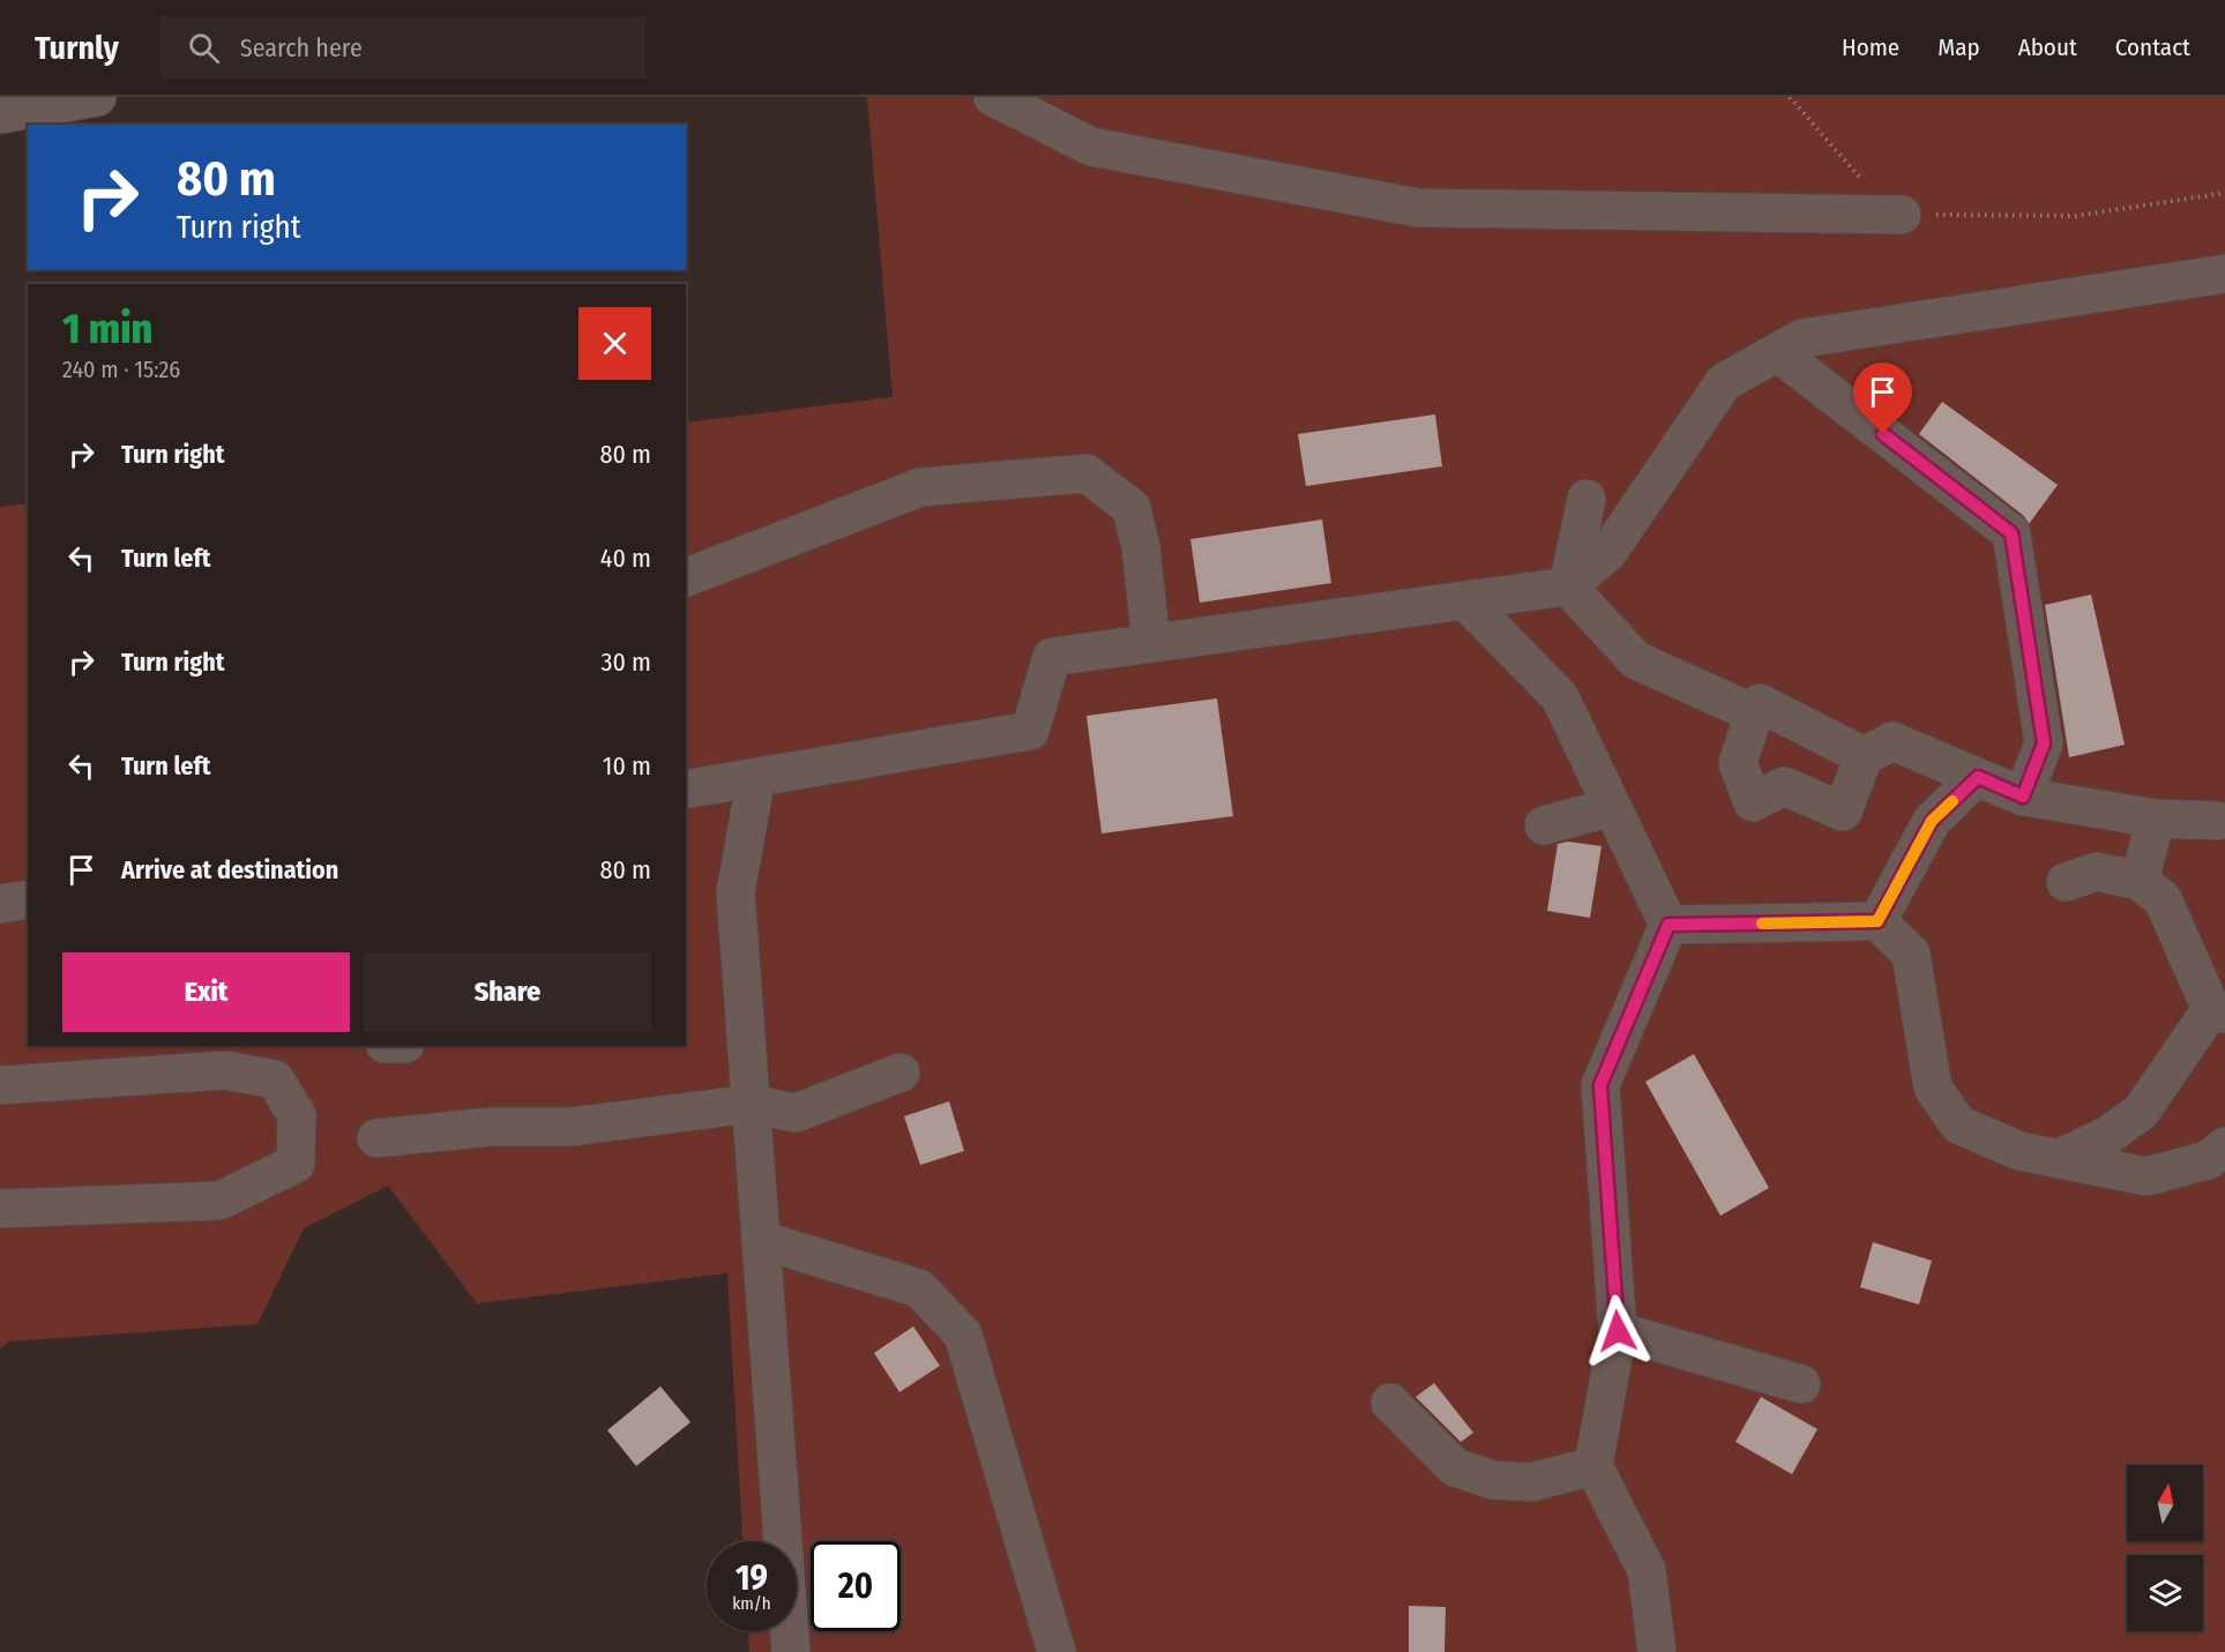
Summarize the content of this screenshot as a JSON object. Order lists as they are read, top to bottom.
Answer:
{
  "north": "top",
  "page": {
    "header": "Turnly",
    "search": "Search here",
    "nav": [
      "Home",
      "Map",
      "About",
      "Contact"
    ],
    "turn": ["80 m", "Turn right"],
    "heading": ["1 min", "240 m · 15:26"],
    "list": [
      {
        "name": "Turn right",
        "value": "80 m"
      },
      {
        "name": "Turn left",
        "value": "40 m"
      },
      {
        "name": "Turn right",
        "value": "30 m"
      },
      {
        "name": "Turn left",
        "value": "10 m"
      },
      {
        "name": "Arrive at destination",
        "value": "80 m"
      }
    ],
    "buttons": ["Exit", "Share"],
    "speed": "19 km/h",
    "limit": "20"
  }
}
